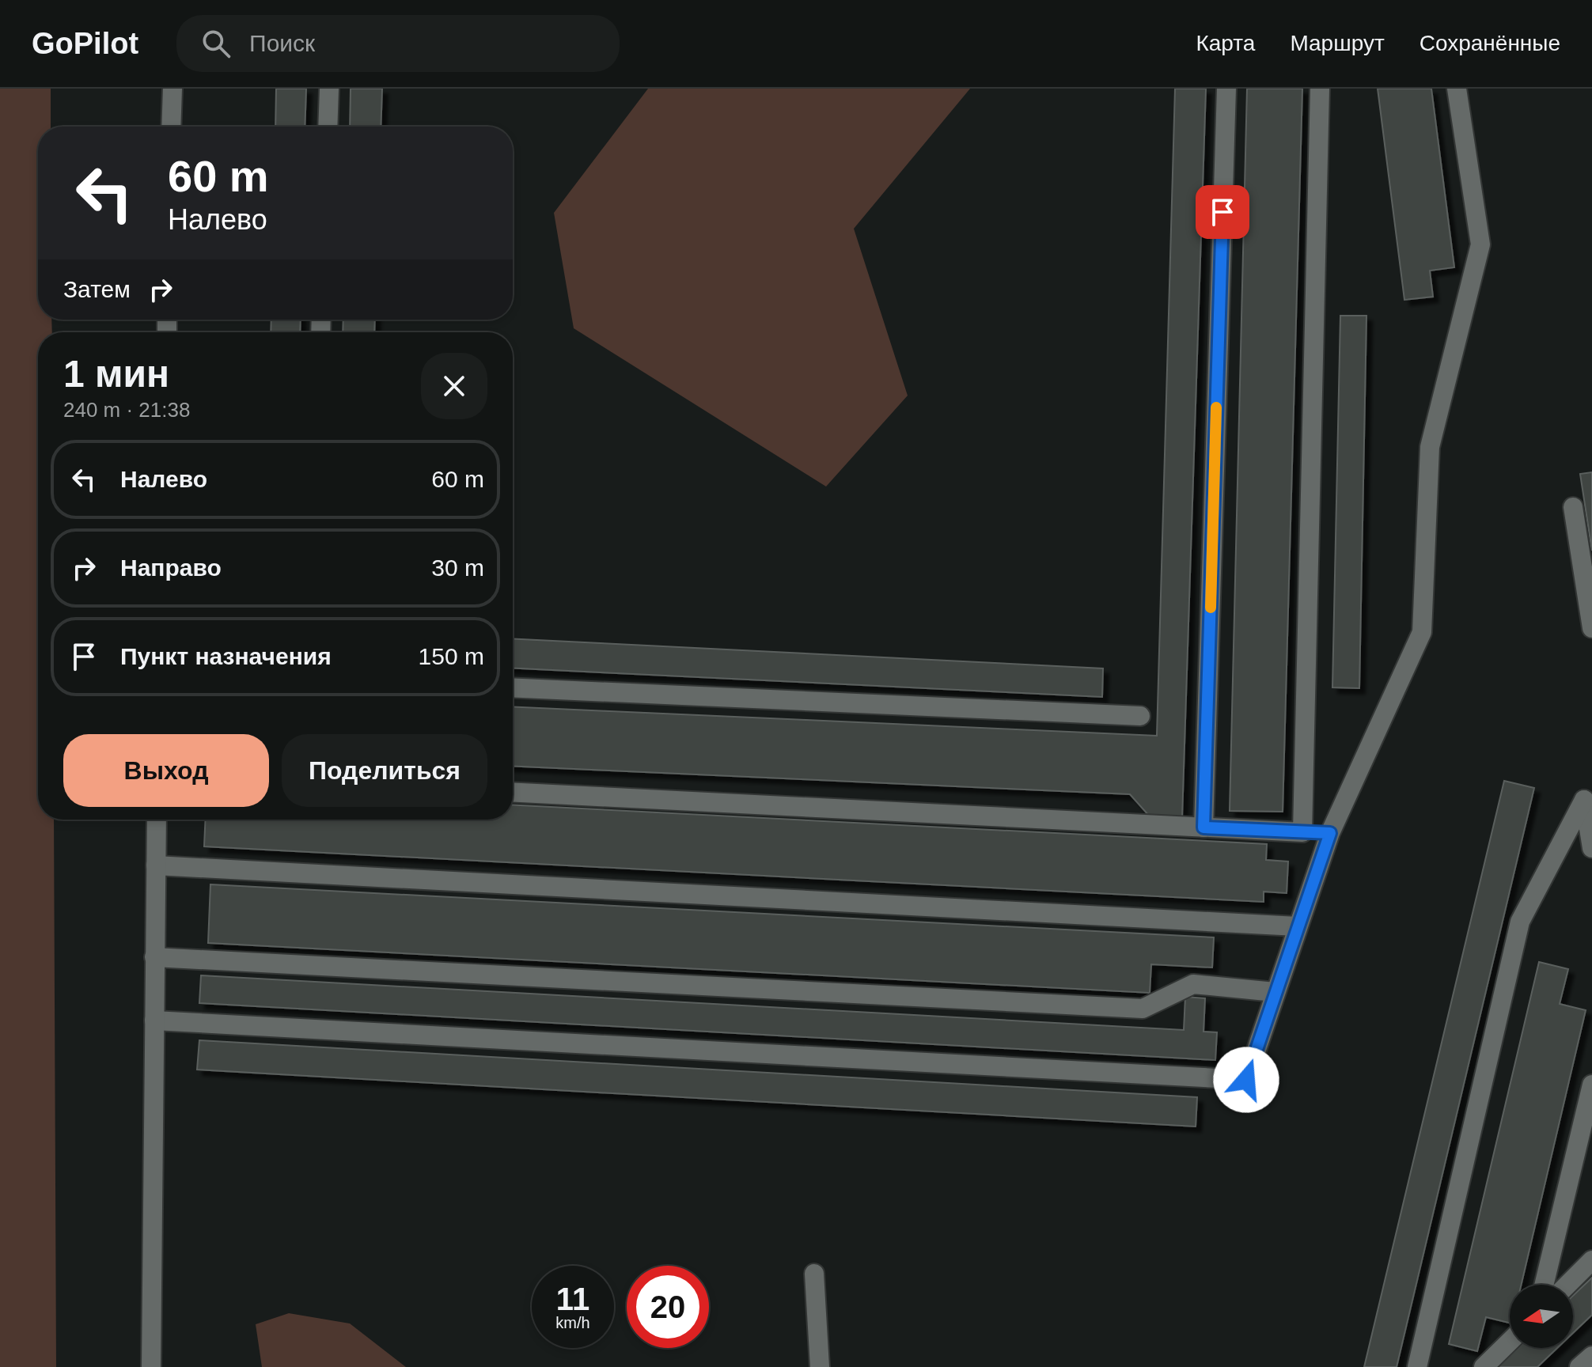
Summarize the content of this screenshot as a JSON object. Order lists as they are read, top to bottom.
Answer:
{
  "north": "left",
  "page": {
    "header": "GoPilot",
    "search": "Поиск",
    "nav": ["Карта", "Маршрут", "Сохранённые"],
    "turn": ["60 m", "Налево"],
    "then": "Затем",
    "heading": ["1 мин", "240 m · 21:38"],
    "list": [
      {
        "name": "Налево",
        "value": "60 m"
      },
      {
        "name": "Направо",
        "value": "30 m"
      },
      {
        "name": "Пункт назначения",
        "value": "150 m"
      }
    ],
    "buttons": ["Выход", "Поделиться"],
    "speed": "11 km/h",
    "limit": "20"
  }
}
